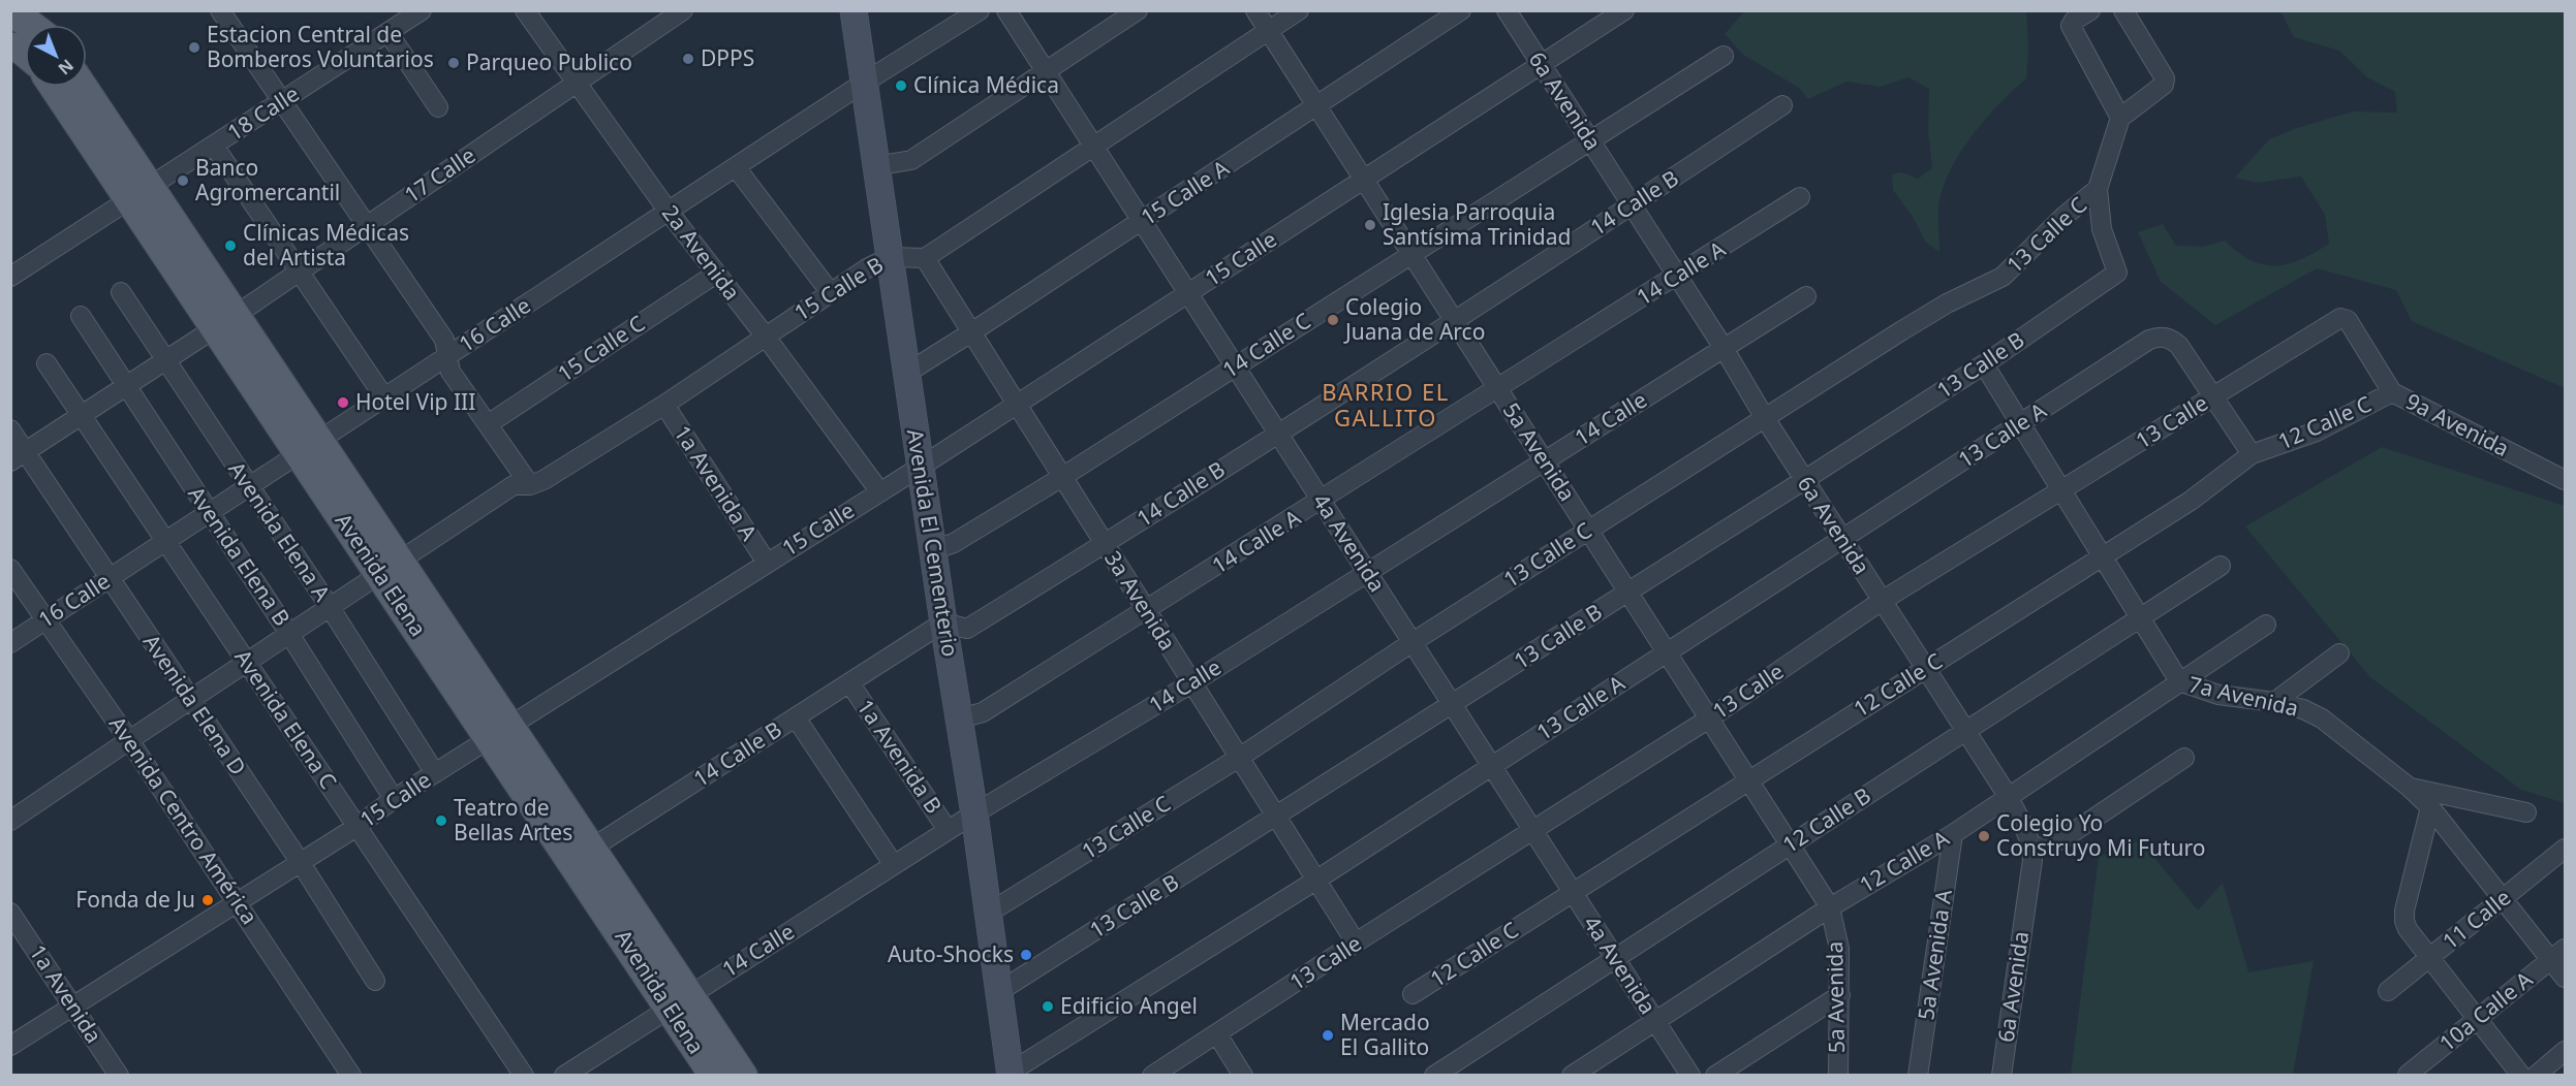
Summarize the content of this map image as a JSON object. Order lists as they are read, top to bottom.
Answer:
{
  "streets": {
    "main road": ["Avenida El Cementerio", "Avenida Elena"],
    "street": [
      "6a Avenida",
      "18 Calle",
      "17 Calle",
      "15 Calle A",
      "14 Calle B",
      "13 Calle C",
      "2a Avenida",
      "15 Calle",
      "14 Calle A",
      "15 Calle B",
      "16 Calle",
      "14 Calle C",
      "15 Calle C",
      "13 Calle B",
      "14 Calle",
      "13 Calle",
      "12 Calle C",
      "9a Avenida",
      "13 Calle A",
      "5a Avenida",
      "1a Avenida A",
      "Avenida Elena A",
      "4a Avenida",
      "Avenida Elena B",
      "3a Avenida",
      "7a Avenida",
      "Avenida Elena D",
      "Avenida Elena C",
      "1a Avenida B",
      "Avenida Centro América",
      "12 Calle B",
      "12 Calle A",
      "11 Calle",
      "5a Avenida A",
      "1a Avenida",
      "10a Calle A"
    ]
  },
  "crossings": [
    ["6a Avenida", "14 Calle B"],
    ["6a Avenida", "13 Calle C"],
    ["6a Avenida", "15 Calle"],
    ["6a Avenida", "14 Calle A"],
    ["6a Avenida", "14 Calle C"],
    ["6a Avenida", "13 Calle B"],
    ["6a Avenida", "14 Calle"],
    ["6a Avenida", "13 Calle"],
    ["6a Avenida", "12 Calle C"],
    ["6a Avenida", "13 Calle A"],
    ["6a Avenida", "12 Calle B"],
    ["6a Avenida", "12 Calle A"],
    ["18 Calle", "Avenida Elena"],
    ["17 Calle", "2a Avenida"],
    ["17 Calle", "Avenida Elena A"],
    ["17 Calle", "Avenida Elena B"],
    ["17 Calle", "Avenida Elena"],
    ["17 Calle", "Avenida Elena D"],
    ["17 Calle", "Avenida Elena C"],
    ["15 Calle A", "5a Avenida"],
    ["15 Calle A", "Avenida El Cementerio"],
    ["15 Calle A", "4a Avenida"],
    ["15 Calle A", "3a Avenida"],
    ["14 Calle B", "5a Avenida"],
    ["14 Calle B", "Avenida El Cementerio"],
    ["14 Calle B", "4a Avenida"],
    ["14 Calle B", "Avenida Elena"],
    ["14 Calle B", "3a Avenida"],
    ["14 Calle B", "1a Avenida B"],
    ["13 Calle C", "13 Calle B"],
    ["13 Calle C", "5a Avenida"],
    ["13 Calle C", "Avenida El Cementerio"],
    ["13 Calle C", "4a Avenida"],
    ["13 Calle C", "3a Avenida"],
    ["2a Avenida", "15 Calle"],
    ["2a Avenida", "15 Calle B"],
    ["2a Avenida", "16 Calle"],
    ["2a Avenida", "15 Calle C"],
    ["15 Calle", "5a Avenida"],
    ["15 Calle", "1a Avenida A"],
    ["15 Calle", "Avenida Elena A"],
    ["15 Calle", "Avenida El Cementerio"],
    ["15 Calle", "4a Avenida"],
    ["15 Calle", "Avenida Elena B"],
    ["15 Calle", "Avenida Elena"],
    ["15 Calle", "3a Avenida"],
    ["15 Calle", "Avenida Elena D"],
    ["15 Calle", "Avenida Elena C"],
    ["15 Calle", "Avenida Centro América"],
    ["15 Calle", "1a Avenida"],
    ["14 Calle A", "5a Avenida"],
    ["14 Calle A", "Avenida El Cementerio"],
    ["14 Calle A", "4a Avenida"],
    ["14 Calle A", "3a Avenida"],
    ["15 Calle B", "1a Avenida A"],
    ["15 Calle B", "Avenida El Cementerio"],
    ["15 Calle B", "Avenida Elena"],
    ["15 Calle B", "3a Avenida"],
    ["16 Calle", "Avenida Elena A"],
    ["16 Calle", "Avenida El Cementerio"],
    ["16 Calle", "Avenida Elena B"],
    ["16 Calle", "Avenida Elena"],
    ["16 Calle", "Avenida Elena D"],
    ["16 Calle", "Avenida Elena C"],
    ["16 Calle", "Avenida Centro América"],
    ["14 Calle C", "5a Avenida"],
    ["14 Calle C", "Avenida El Cementerio"],
    ["14 Calle C", "4a Avenida"],
    ["14 Calle C", "3a Avenida"],
    ["13 Calle B", "5a Avenida"],
    ["13 Calle B", "Avenida El Cementerio"],
    ["13 Calle B", "4a Avenida"],
    ["13 Calle B", "3a Avenida"],
    ["13 Calle B", "7a Avenida"],
    ["14 Calle", "5a Avenida"],
    ["14 Calle", "Avenida El Cementerio"],
    ["14 Calle", "4a Avenida"],
    ["14 Calle", "Avenida Elena"],
    ["14 Calle", "3a Avenida"],
    ["14 Calle", "1a Avenida B"],
    ["13 Calle", "9a Avenida"],
    ["13 Calle", "13 Calle A"],
    ["13 Calle", "5a Avenida"],
    ["13 Calle", "4a Avenida"],
    ["13 Calle", "3a Avenida"],
    ["13 Calle", "7a Avenida"],
    ["12 Calle C", "9a Avenida"],
    ["12 Calle C", "5a Avenida"],
    ["12 Calle C", "4a Avenida"],
    ["12 Calle C", "7a Avenida"],
    ["13 Calle A", "5a Avenida"],
    ["13 Calle A", "Avenida El Cementerio"],
    ["13 Calle A", "4a Avenida"],
    ["13 Calle A", "3a Avenida"],
    ["13 Calle A", "7a Avenida"],
    ["5a Avenida", "12 Calle B"],
    ["5a Avenida", "12 Calle A"],
    ["4a Avenida", "12 Calle B"],
    ["4a Avenida", "12 Calle A"],
    ["7a Avenida", "12 Calle B"],
    ["7a Avenida", "12 Calle A"],
    ["7a Avenida", "11 Calle"],
    ["7a Avenida", "10a Calle A"],
    ["12 Calle A", "5a Avenida A"]
  ],
  "districts": ["BARRIO EL GALLITO"],
  "places": [
    "Estacion Central de Bomberos Voluntarios",
    "DPPS",
    "Parqueo Publico",
    "Clínica Médica",
    "Banco Agromercantil",
    "Iglesia Parroquia Santísima Trinidad",
    "Clínicas Médicas del Artista",
    "Colegio Juana de Arco",
    "Hotel Vip III",
    "Teatro de Bellas Artes",
    "Colegio Yo Construyo Mi Futuro",
    "Fonda de Ju",
    "Auto-Shocks",
    "Edificio Angel",
    "Mercado El Gallito"
  ],
  "north": "bottom right"
}
